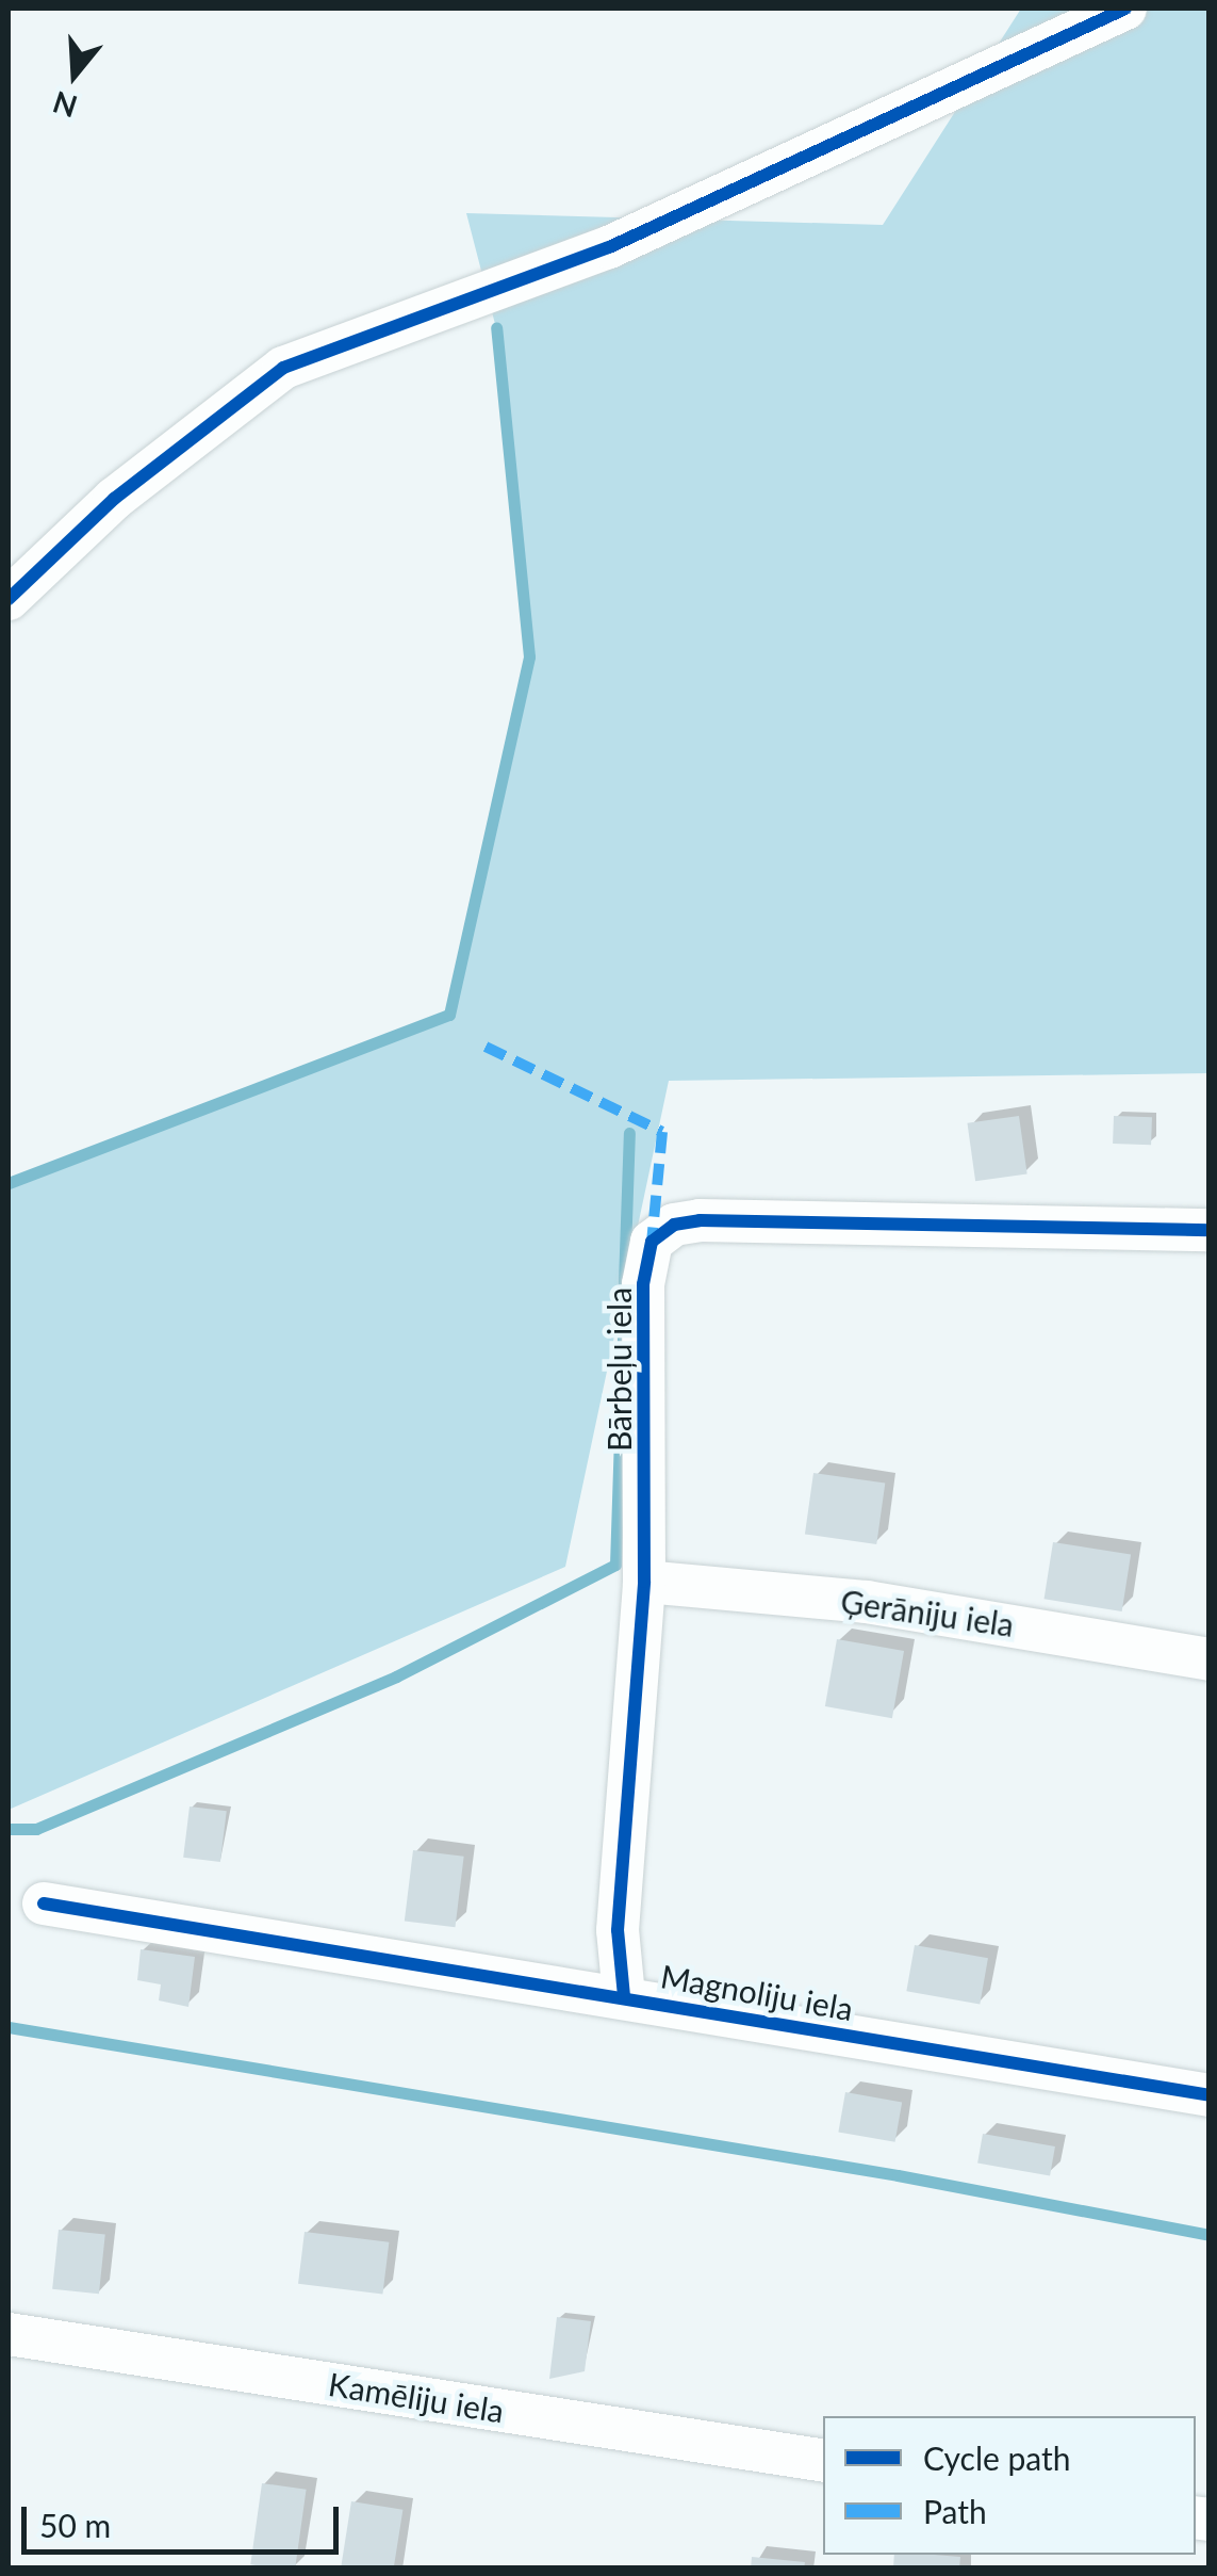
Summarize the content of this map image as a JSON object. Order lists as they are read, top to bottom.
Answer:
{
  "streets": {
    "street": [
      "Bārbeļu iela",
      "Ģerāniju iela",
      "Magnoliju iela",
      "Kamēliju iela"
    ]
  },
  "crossings": [
    ["Bārbeļu iela", "Ģerāniju iela"],
    ["Bārbeļu iela", "Magnoliju iela"]
  ],
  "legend": ["Cycle path", "Path"],
  "scale_bar": "50 m",
  "north": "bottom"
}
